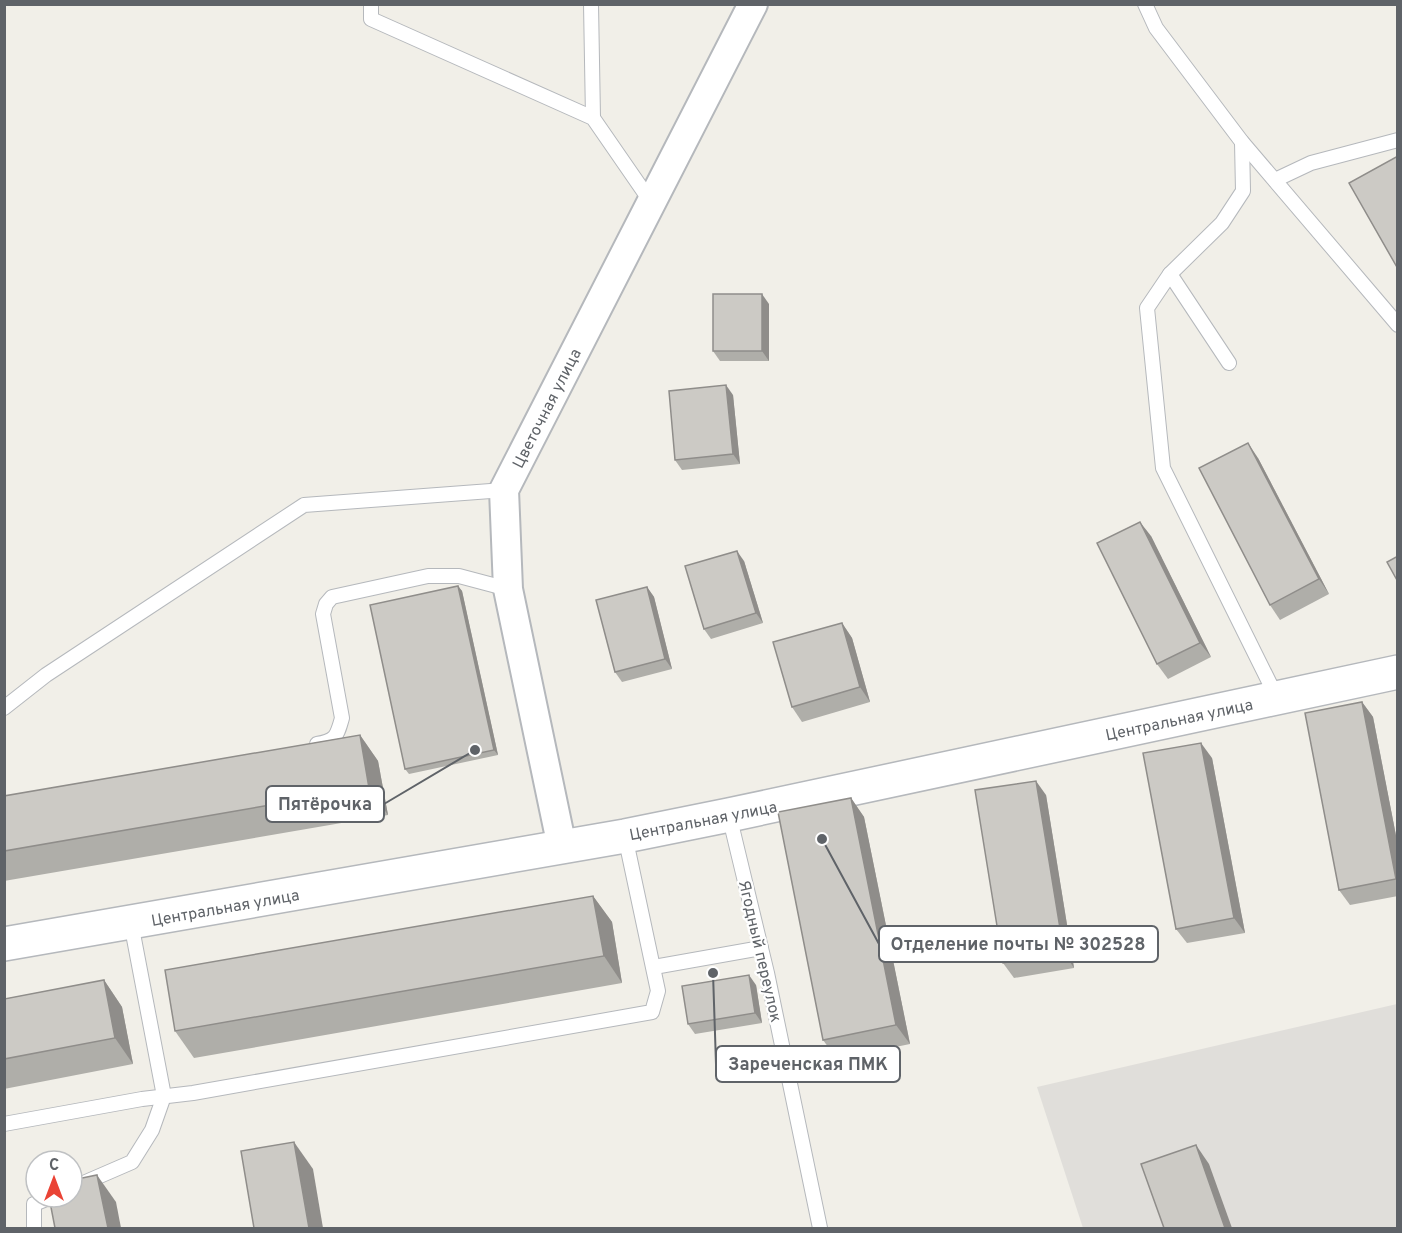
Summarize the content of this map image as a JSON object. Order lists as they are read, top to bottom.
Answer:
{
  "streets": {
    "street": ["Цветочная улица", "Центральная улица"],
    "lane": ["Ягодный переулок"]
  },
  "crossings": [
    ["Цветочная улица", "Центральная улица"],
    ["Центральная улица", "Ягодный переулок"]
  ],
  "places": ["Пятёрочка", "Отделение почты № 302528", "Зареченская ПМК"],
  "north": "top"
}
